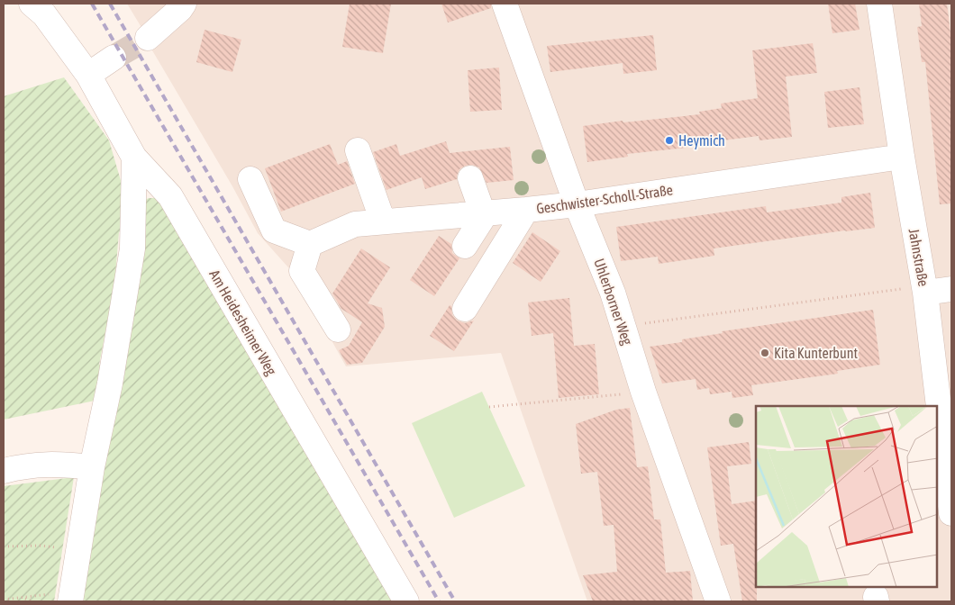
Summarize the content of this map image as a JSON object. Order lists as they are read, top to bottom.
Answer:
{
  "streets": {
    "street": [
      "Geschwister-Scholl-Straße",
      "Jahnstraße",
      "Uhlerborner Weg",
      "Am Heidesheimer Weg"
    ]
  },
  "crossings": [
    ["Geschwister-Scholl-Straße", "Jahnstraße"],
    ["Geschwister-Scholl-Straße", "Uhlerborner Weg"]
  ],
  "places": ["Heymich", "Kita Kunterbunt"]
}
